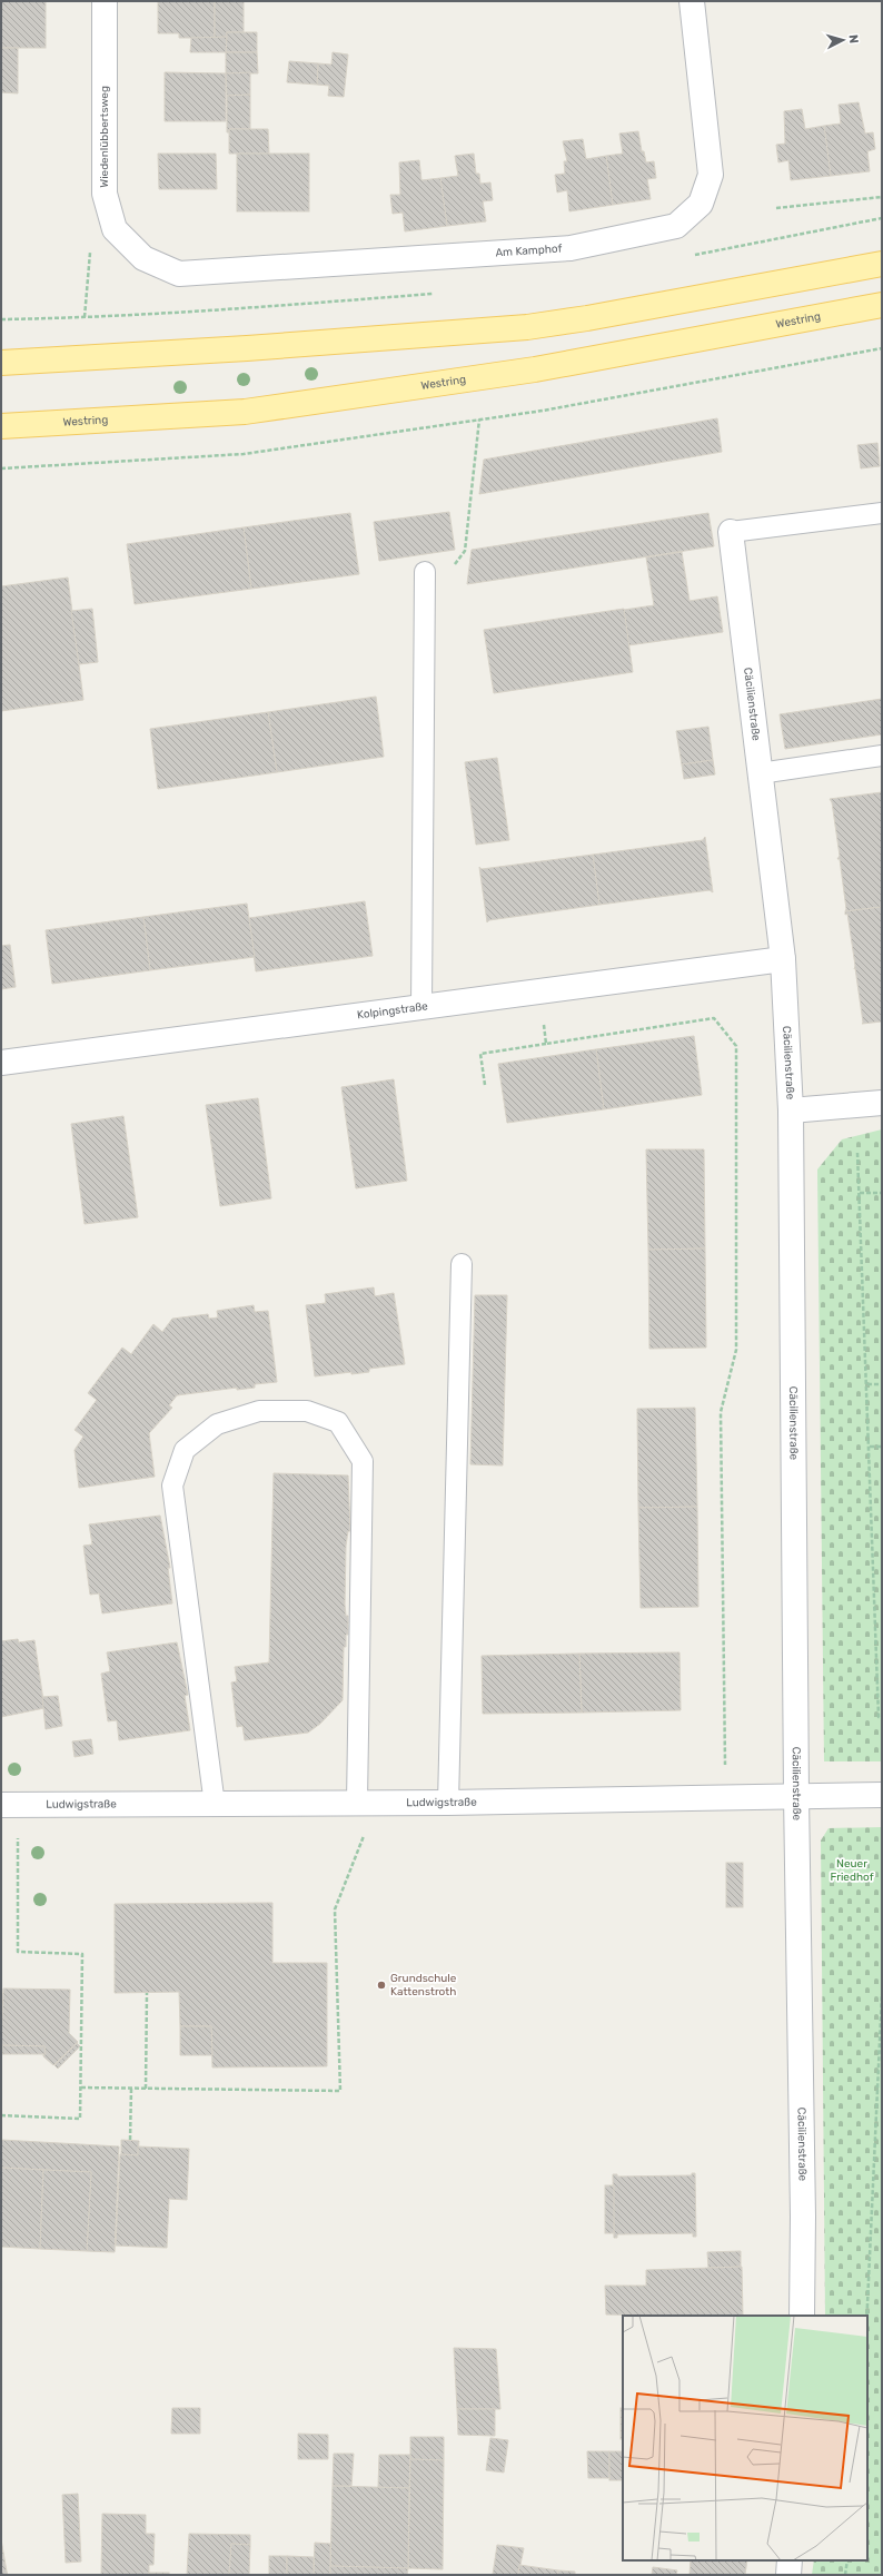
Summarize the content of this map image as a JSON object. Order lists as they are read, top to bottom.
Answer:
{
  "streets": {
    "main road": ["Westring"],
    "street": [
      "Wiedenlübbertsweg",
      "Am Kamphof",
      "Cäcilienstraße",
      "Kolpingstraße",
      "Ludwigstraße"
    ]
  },
  "crossings": [
    ["Wiedenlübbertsweg", "Am Kamphof"],
    ["Cäcilienstraße", "Kolpingstraße"],
    ["Cäcilienstraße", "Ludwigstraße"]
  ],
  "parks": ["Neuer Friedhof"],
  "places": ["Grundschule Kattenstroth"],
  "north": "right"
}
